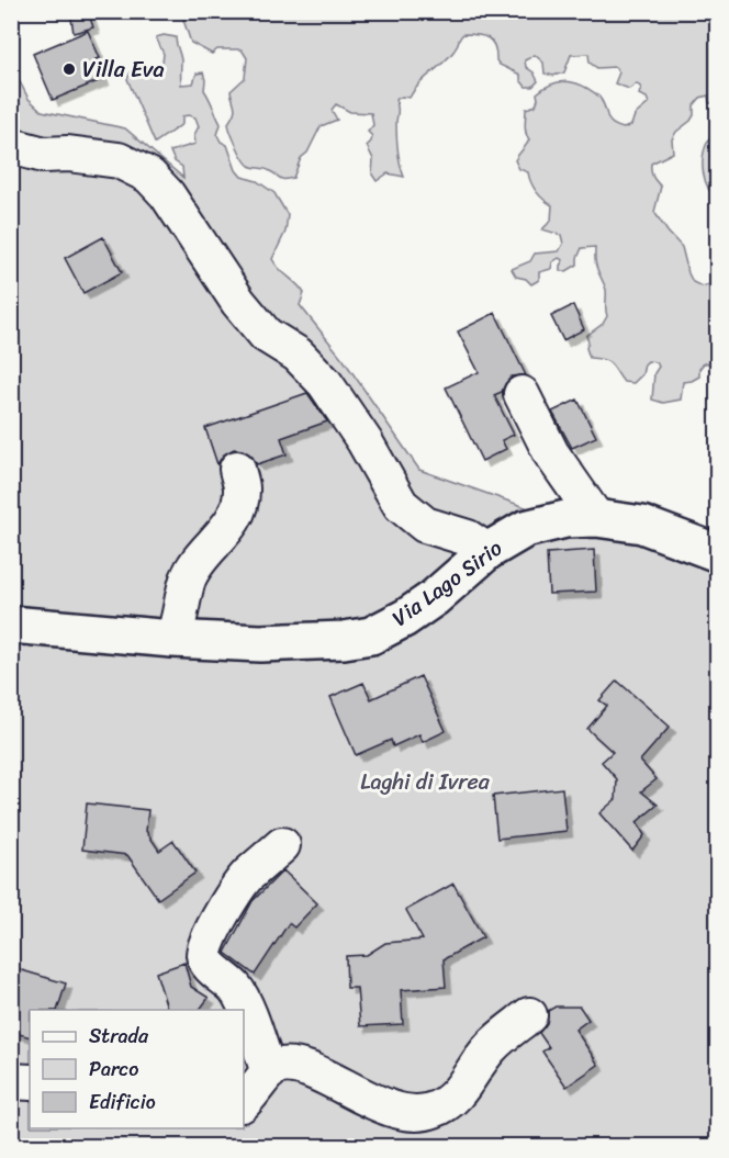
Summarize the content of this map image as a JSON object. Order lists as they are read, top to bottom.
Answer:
{
  "streets": {
    "main road": ["Via Lago Sirio"]
  },
  "parks": ["Laghi di Ivrea"],
  "places": ["Villa Eva"],
  "legend": ["Strada", "Parco", "Edificio"]
}
